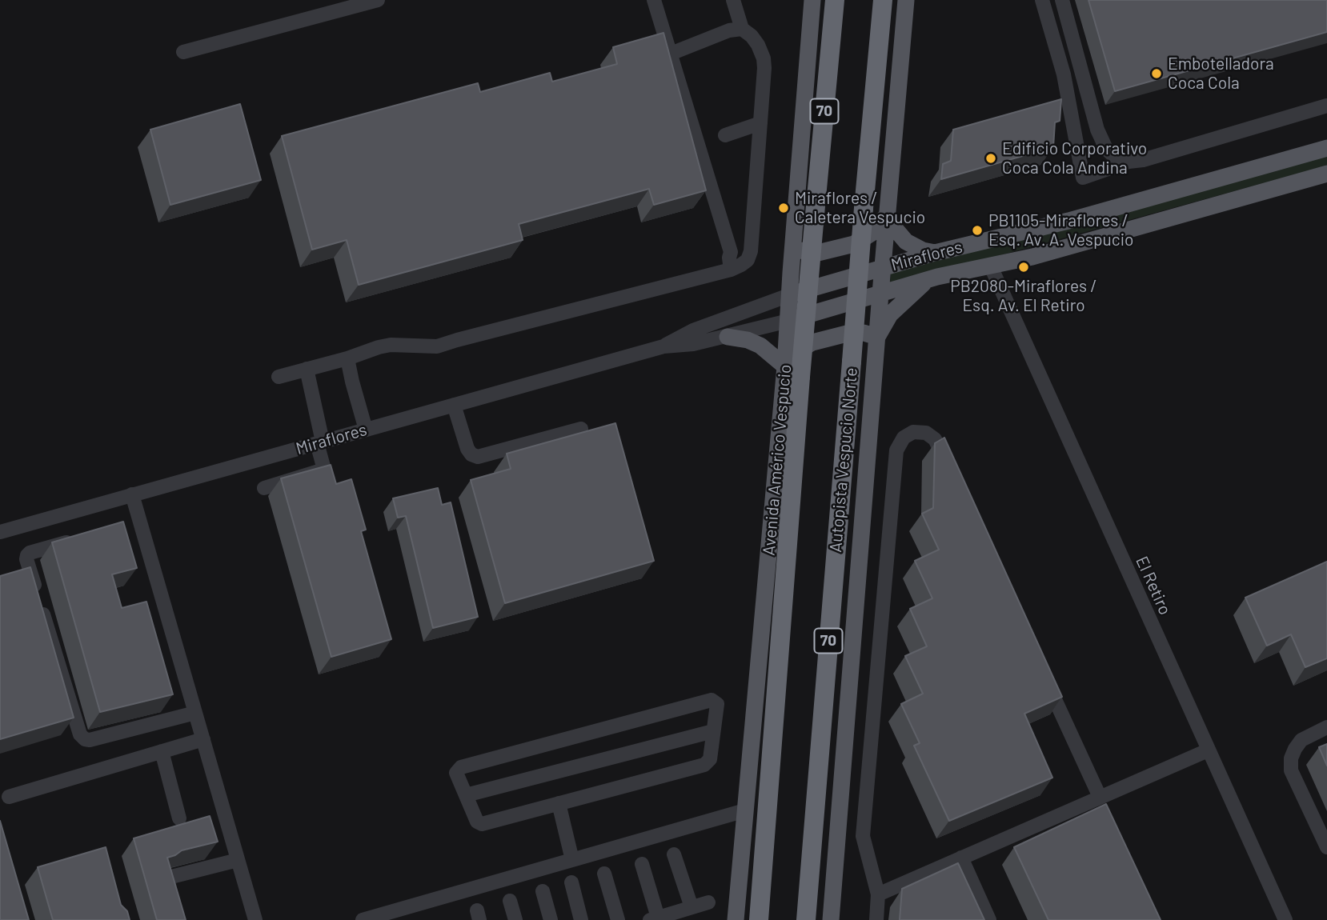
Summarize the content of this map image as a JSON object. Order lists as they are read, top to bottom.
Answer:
{
  "streets": {
    "highway": ["70", "Autopista Vespucio Norte"],
    "main road": ["Miraflores", "Avenida Américo Vespucio"],
    "street": ["El Retiro"]
  },
  "crossings": [
    ["70", "Avenida Américo Vespucio"],
    ["Miraflores", "Avenida Américo Vespucio"],
    ["Miraflores", "El Retiro"]
  ],
  "places": [
    "Embotelladora Coca Cola",
    "Edificio Corporativo Coca Cola Andina",
    "Miraflores / Caletera Vespucio",
    "PB1105-Miraflores / Esq. Av. A. Vespucio",
    "PB2080-Miraflores / Esq. Av. El Retiro"
  ]
}
